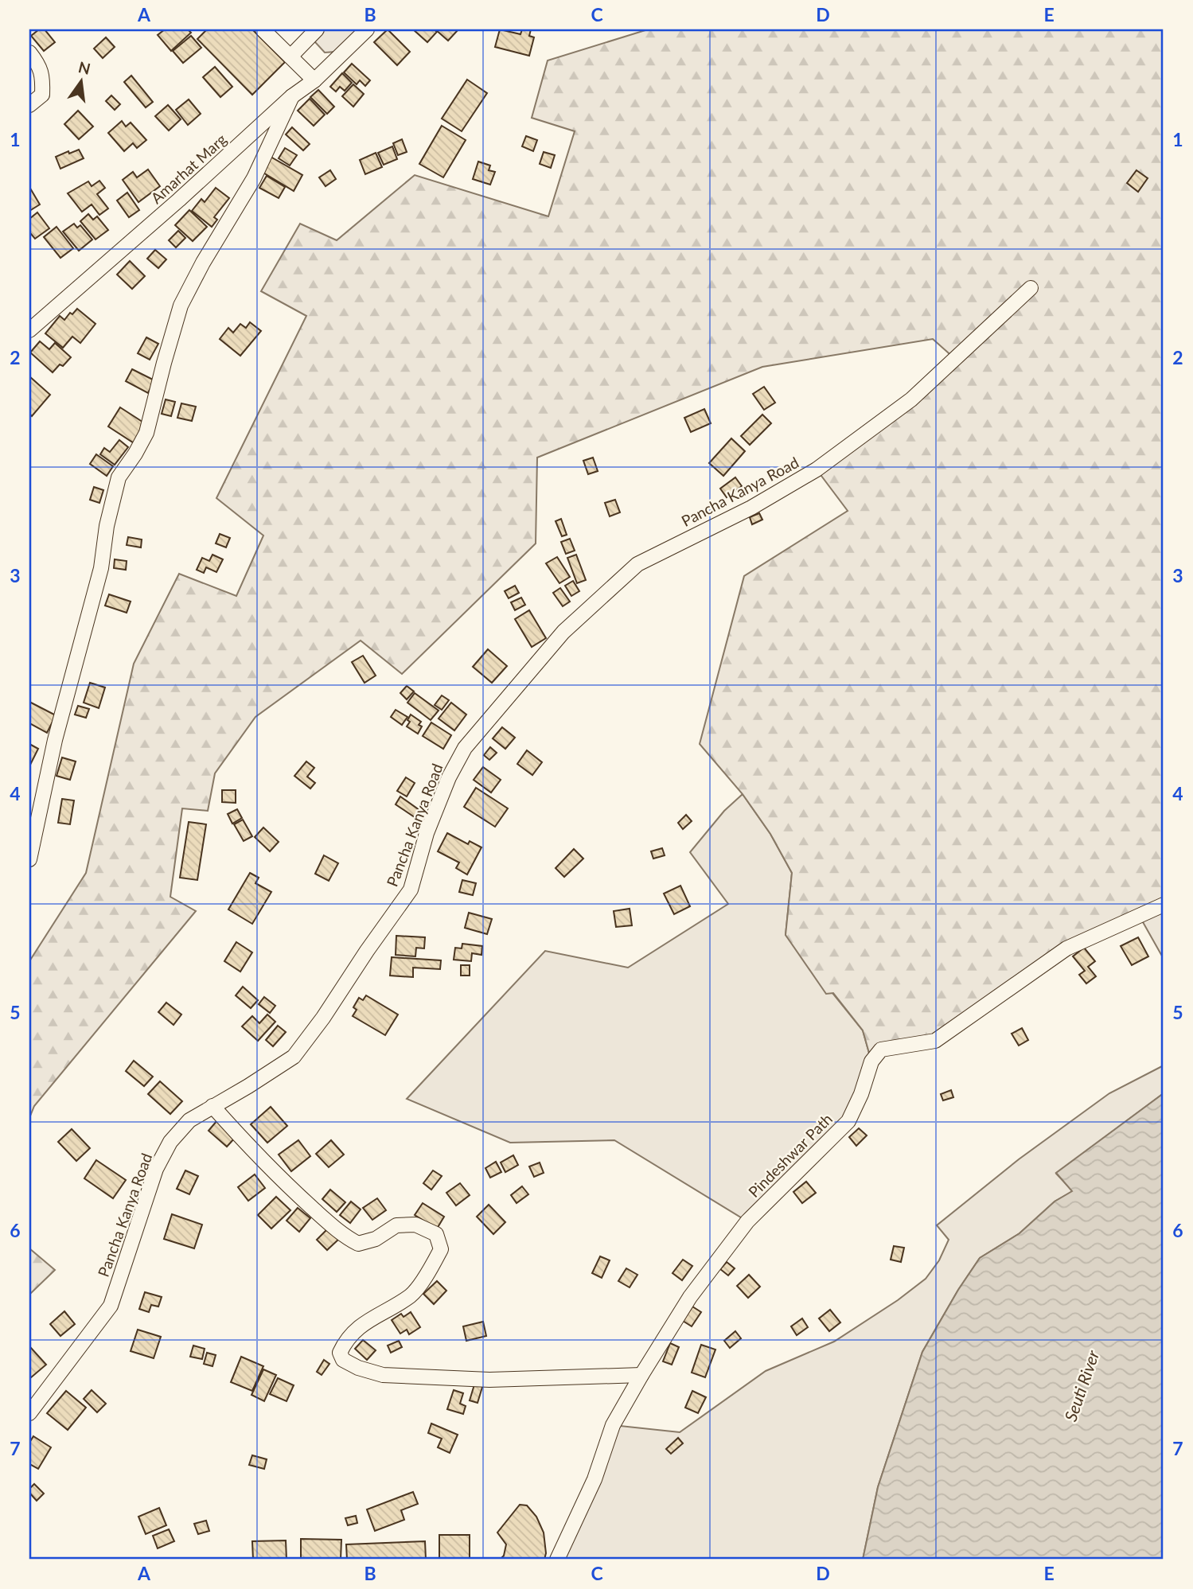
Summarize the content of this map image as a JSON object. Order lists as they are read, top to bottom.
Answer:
{
  "streets": {
    "street": ["Amarhat Marg", "Pancha Kanya Road", "Pindeshwar Path"]
  },
  "water": ["Seuti River"],
  "north": "top",
  "grid": {
    "columns": [
      "A",
      "B",
      "C",
      "D",
      "E"
    ],
    "rows": [
      "1",
      "2",
      "3",
      "4",
      "5",
      "6",
      "7"
    ]
  }
}
